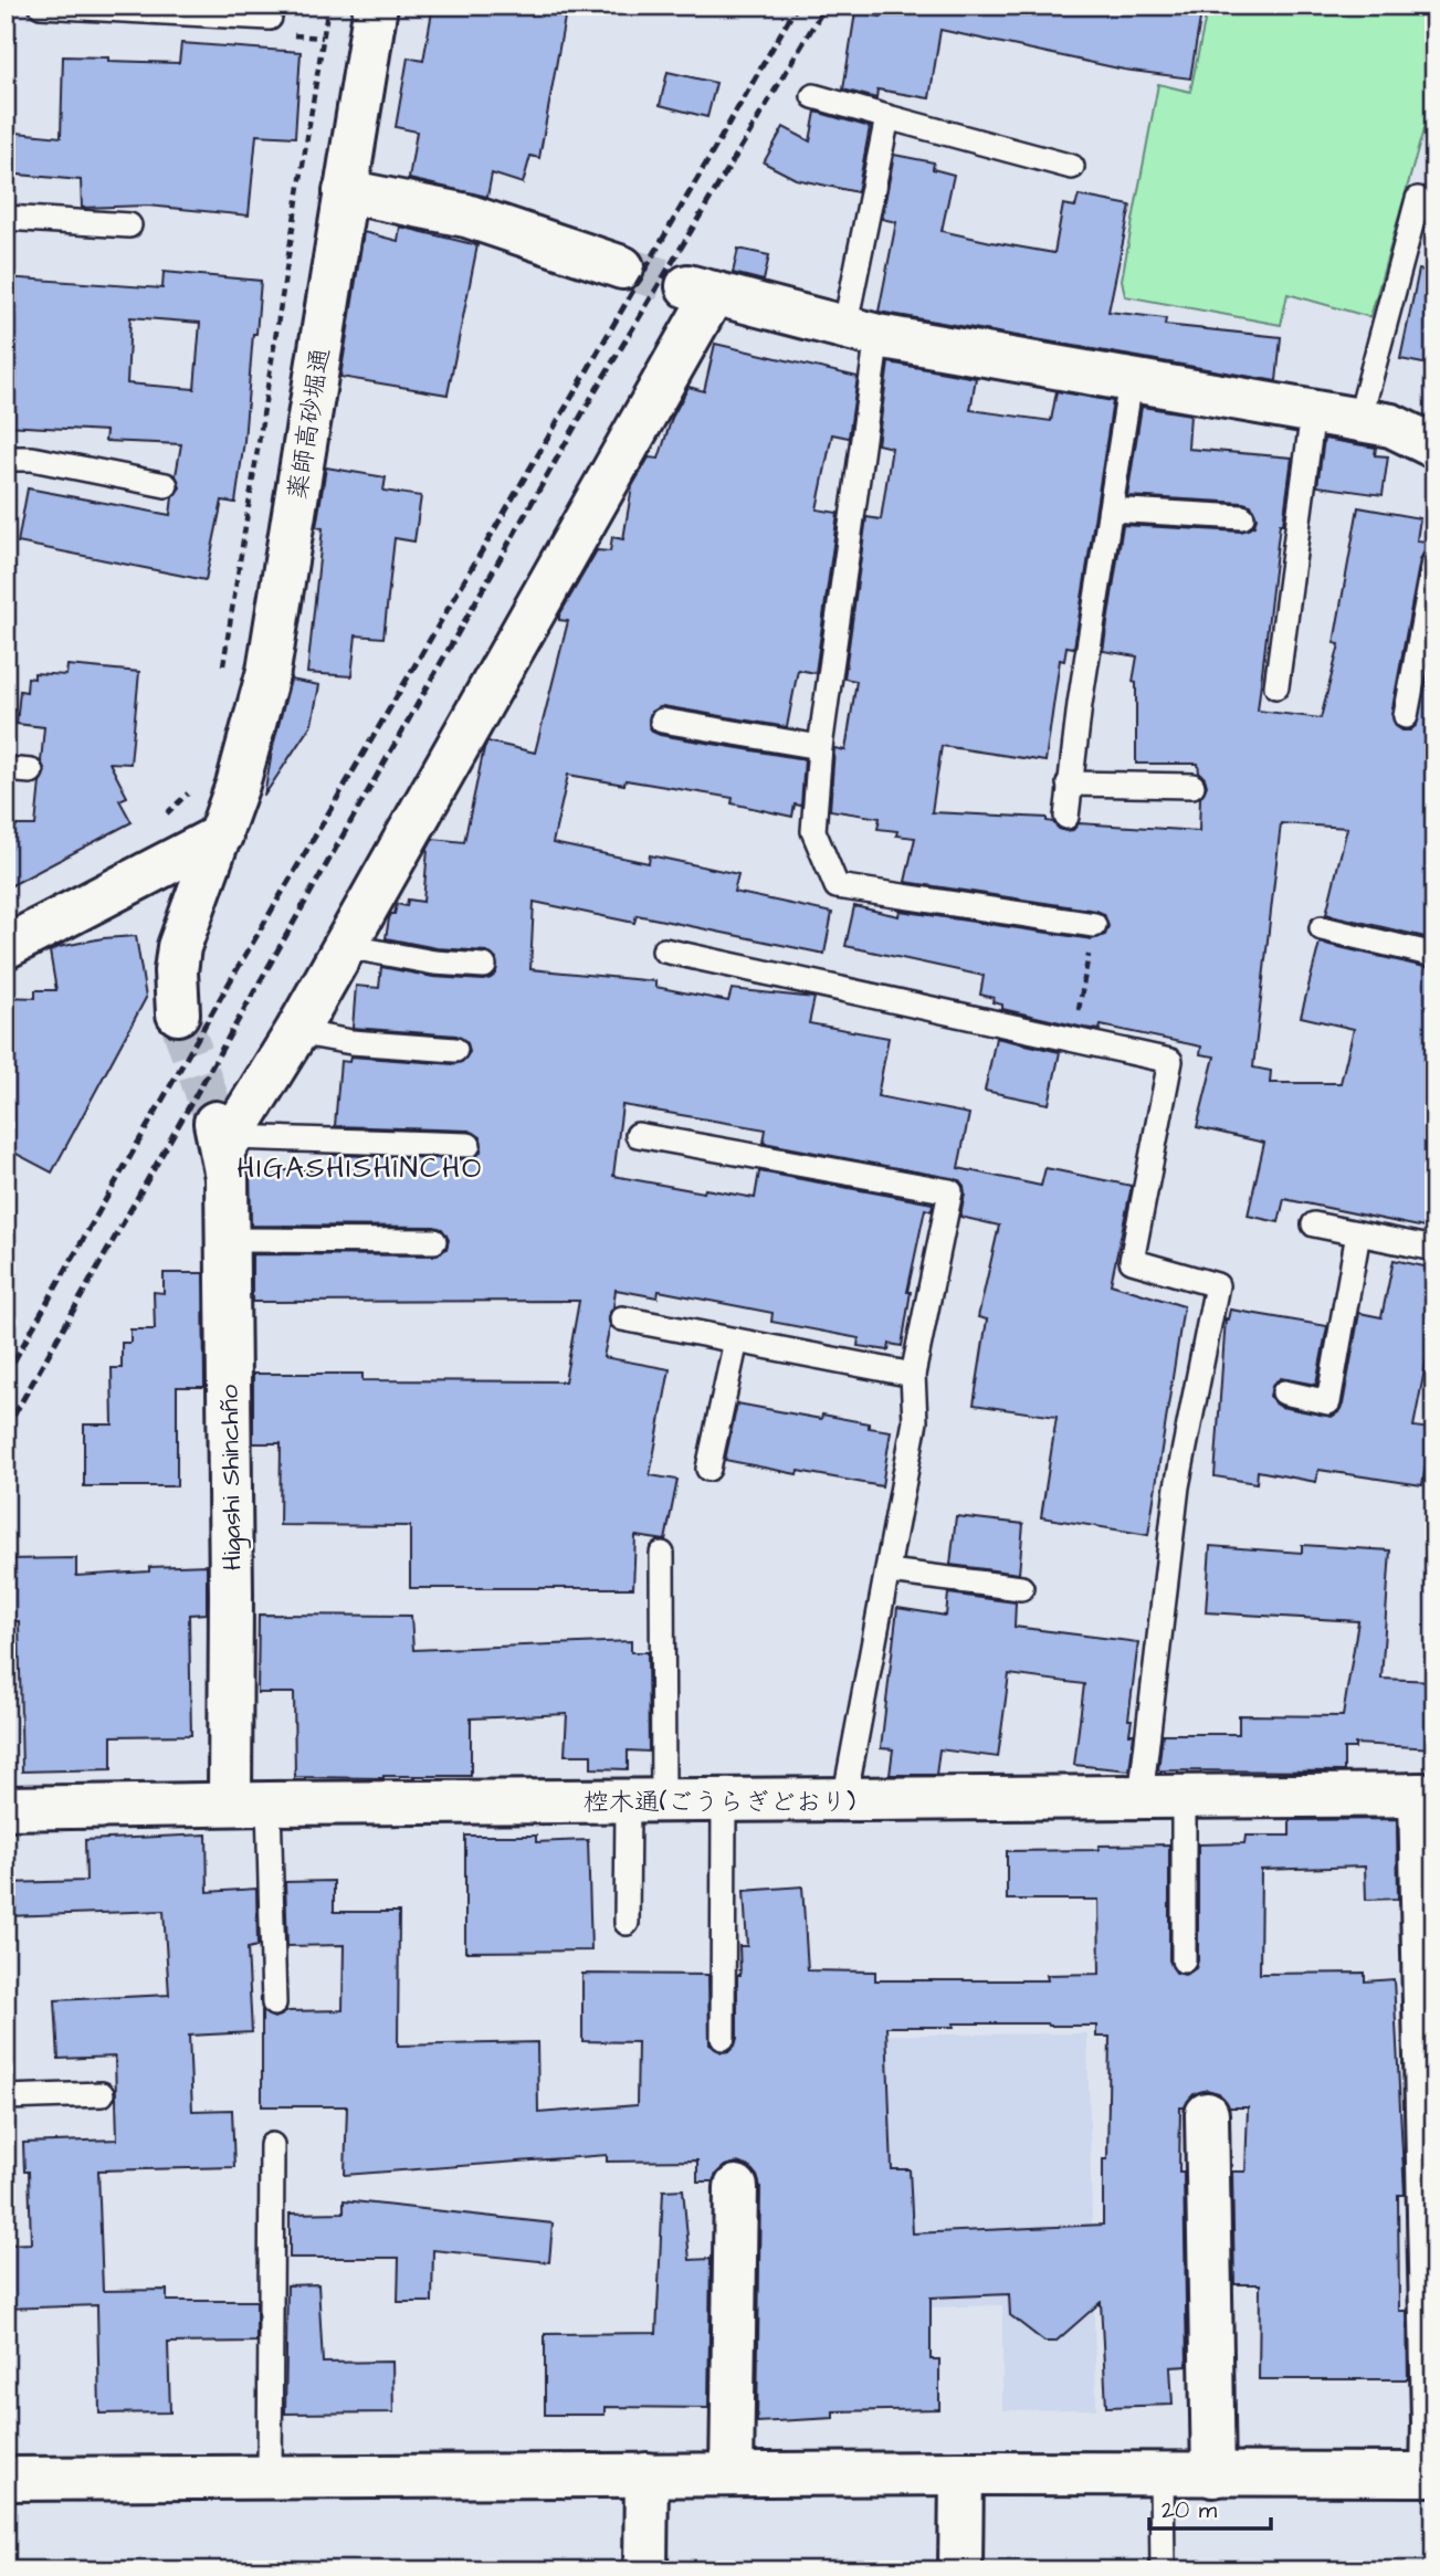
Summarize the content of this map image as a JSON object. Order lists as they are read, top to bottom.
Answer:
{
  "streets": {
    "street": ["薬師高砂堀通", "Higashi Shinchño", "椌木通(ごうらぎどおり)"]
  },
  "crossings": [
    ["Higashi Shinchño", "椌木通(ごうらぎどおり)"]
  ],
  "districts": ["HIGASHISHINCHO"],
  "scale_bar": "20 m"
}
